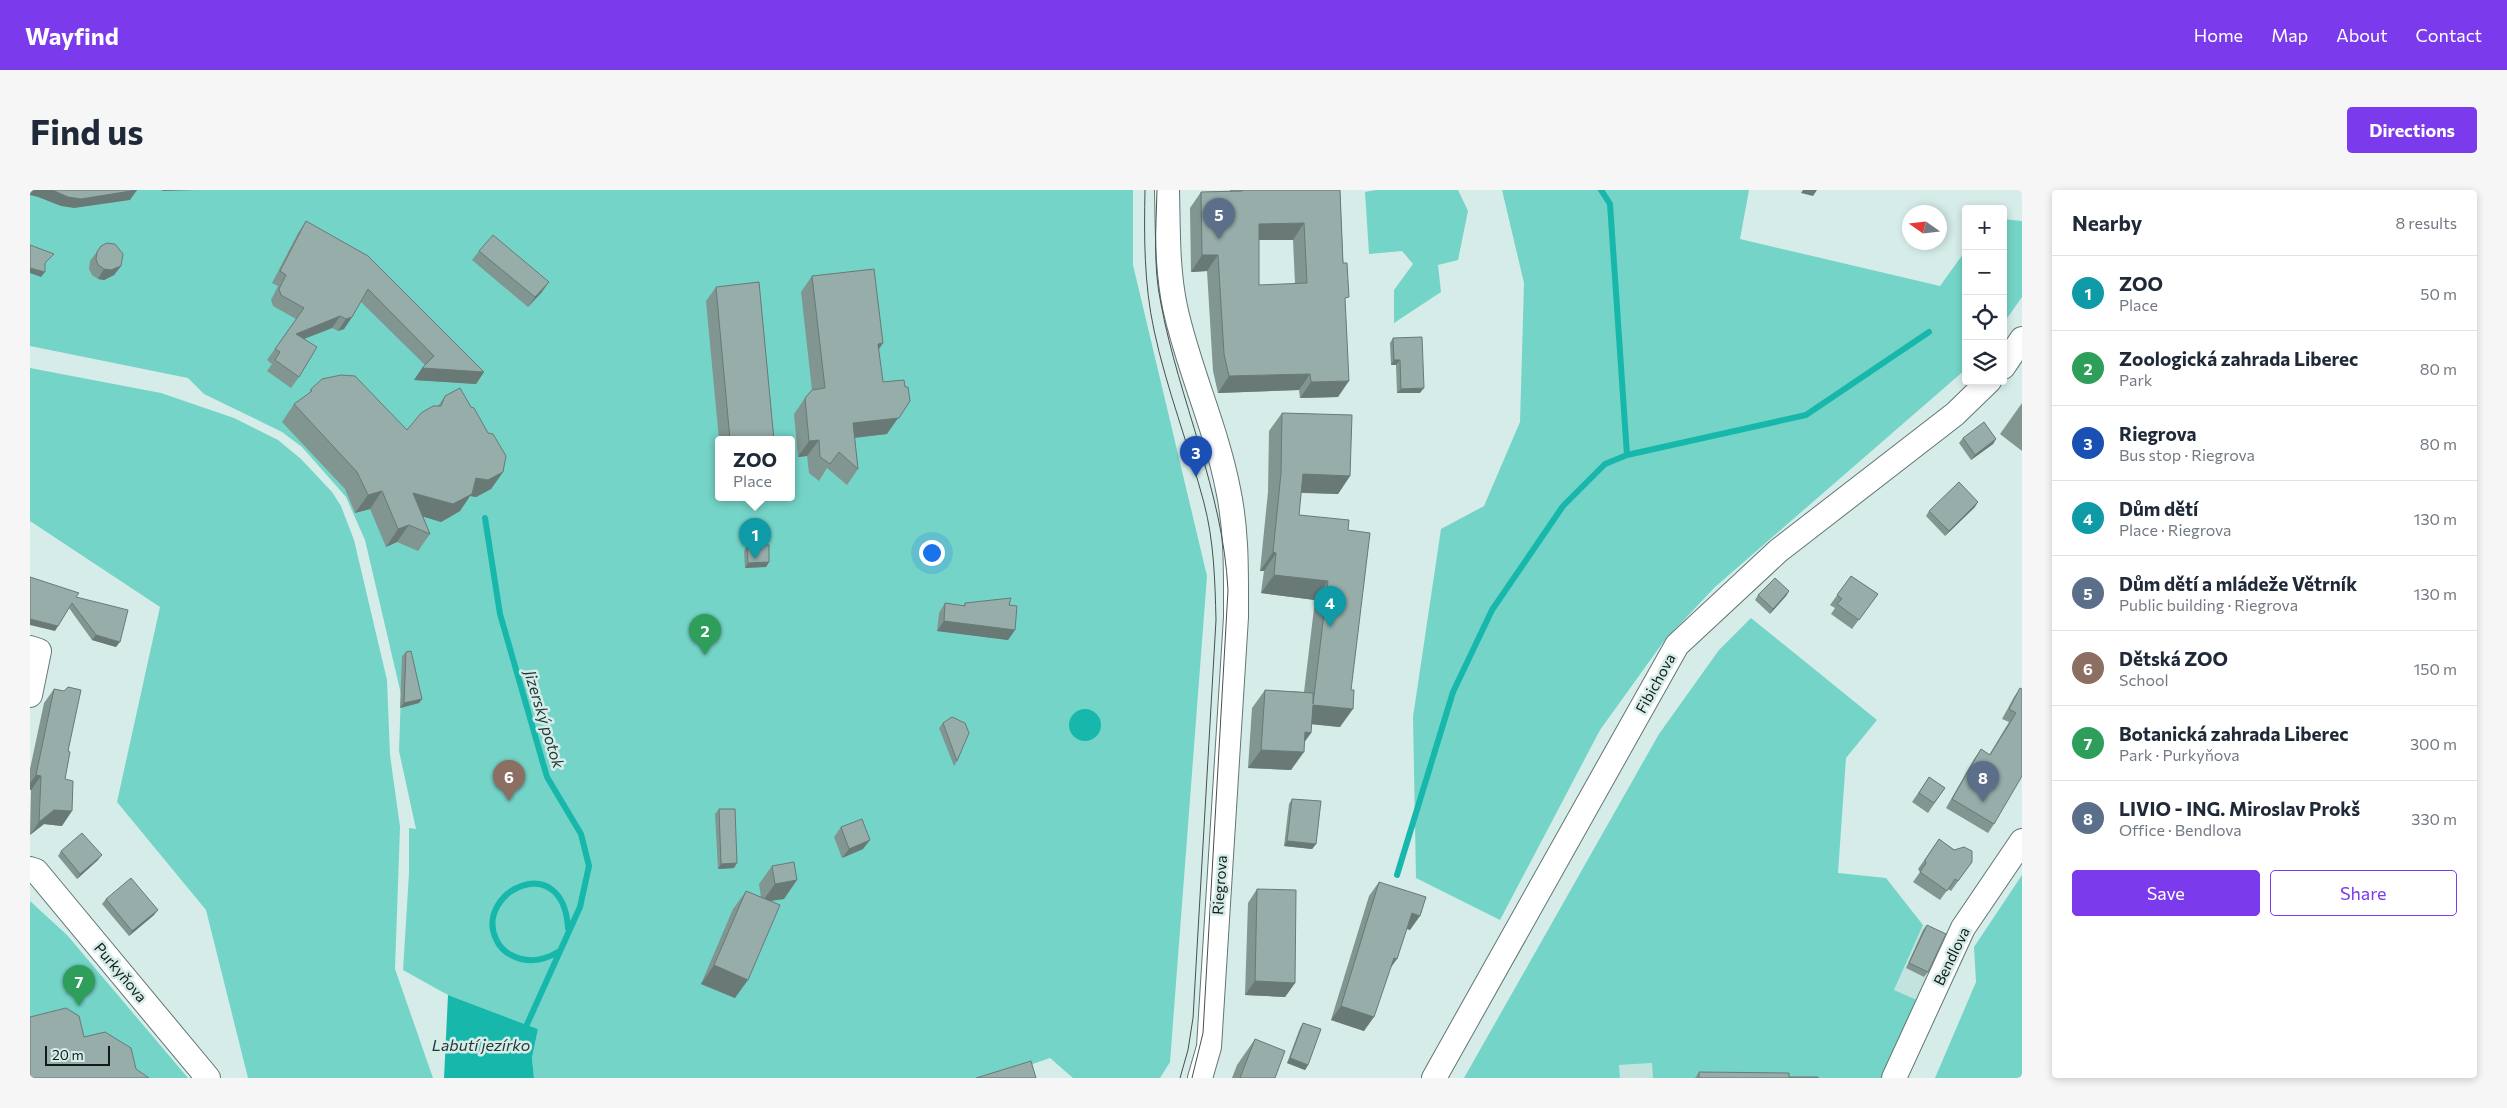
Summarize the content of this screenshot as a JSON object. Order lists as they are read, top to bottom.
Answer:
{
  "streets": {
    "street": [
      "Fibichova",
      "Riegrova",
      "Bendlova",
      "Purkyňova"
    ]
  },
  "water": ["Jizerský potok", "Labutí jezírko"],
  "scale_bar": "20 m",
  "north": "left",
  "page": {
    "header": "Wayfind",
    "nav": [
      "Home",
      "Map",
      "About",
      "Contact"
    ],
    "buttons": [
      "Directions",
      ["Save", "Share"]
    ],
    "title": "Find us",
    "heading": ["Nearby", "8 results"],
    "pins": [
      "5",
      "3",
      "1",
      "4",
      "2",
      "6",
      "8",
      "7"
    ],
    "map_buttons": ["+", "−"],
    "list": [
      {
        "mark": "1",
        "name": "ZOO",
        "note": "Place",
        "value": "50 m"
      },
      {
        "mark": "2",
        "name": "Zoologická zahrada Liberec",
        "note": "Park",
        "value": "80 m"
      },
      {
        "mark": "3",
        "name": "Riegrova",
        "note": "Bus stop · Riegrova",
        "value": "80 m"
      },
      {
        "mark": "4",
        "name": "Dům dětí",
        "note": "Place · Riegrova",
        "value": "130 m"
      },
      {
        "mark": "5",
        "name": "Dům dětí a mládeže Větrník",
        "note": "Public building · Riegrova",
        "value": "130 m"
      },
      {
        "mark": "6",
        "name": "Dětská ZOO",
        "note": "School",
        "value": "150 m"
      },
      {
        "mark": "7",
        "name": "Botanická zahrada Liberec",
        "note": "Park · Purkyňova",
        "value": "300 m"
      },
      {
        "mark": "8",
        "name": "LIVIO - ING. Miroslav Prokš",
        "note": "Office · Bendlova",
        "value": "330 m"
      }
    ],
    "popup": ["ZOO", "Place"],
    "scale": "20 m"
  }
}
